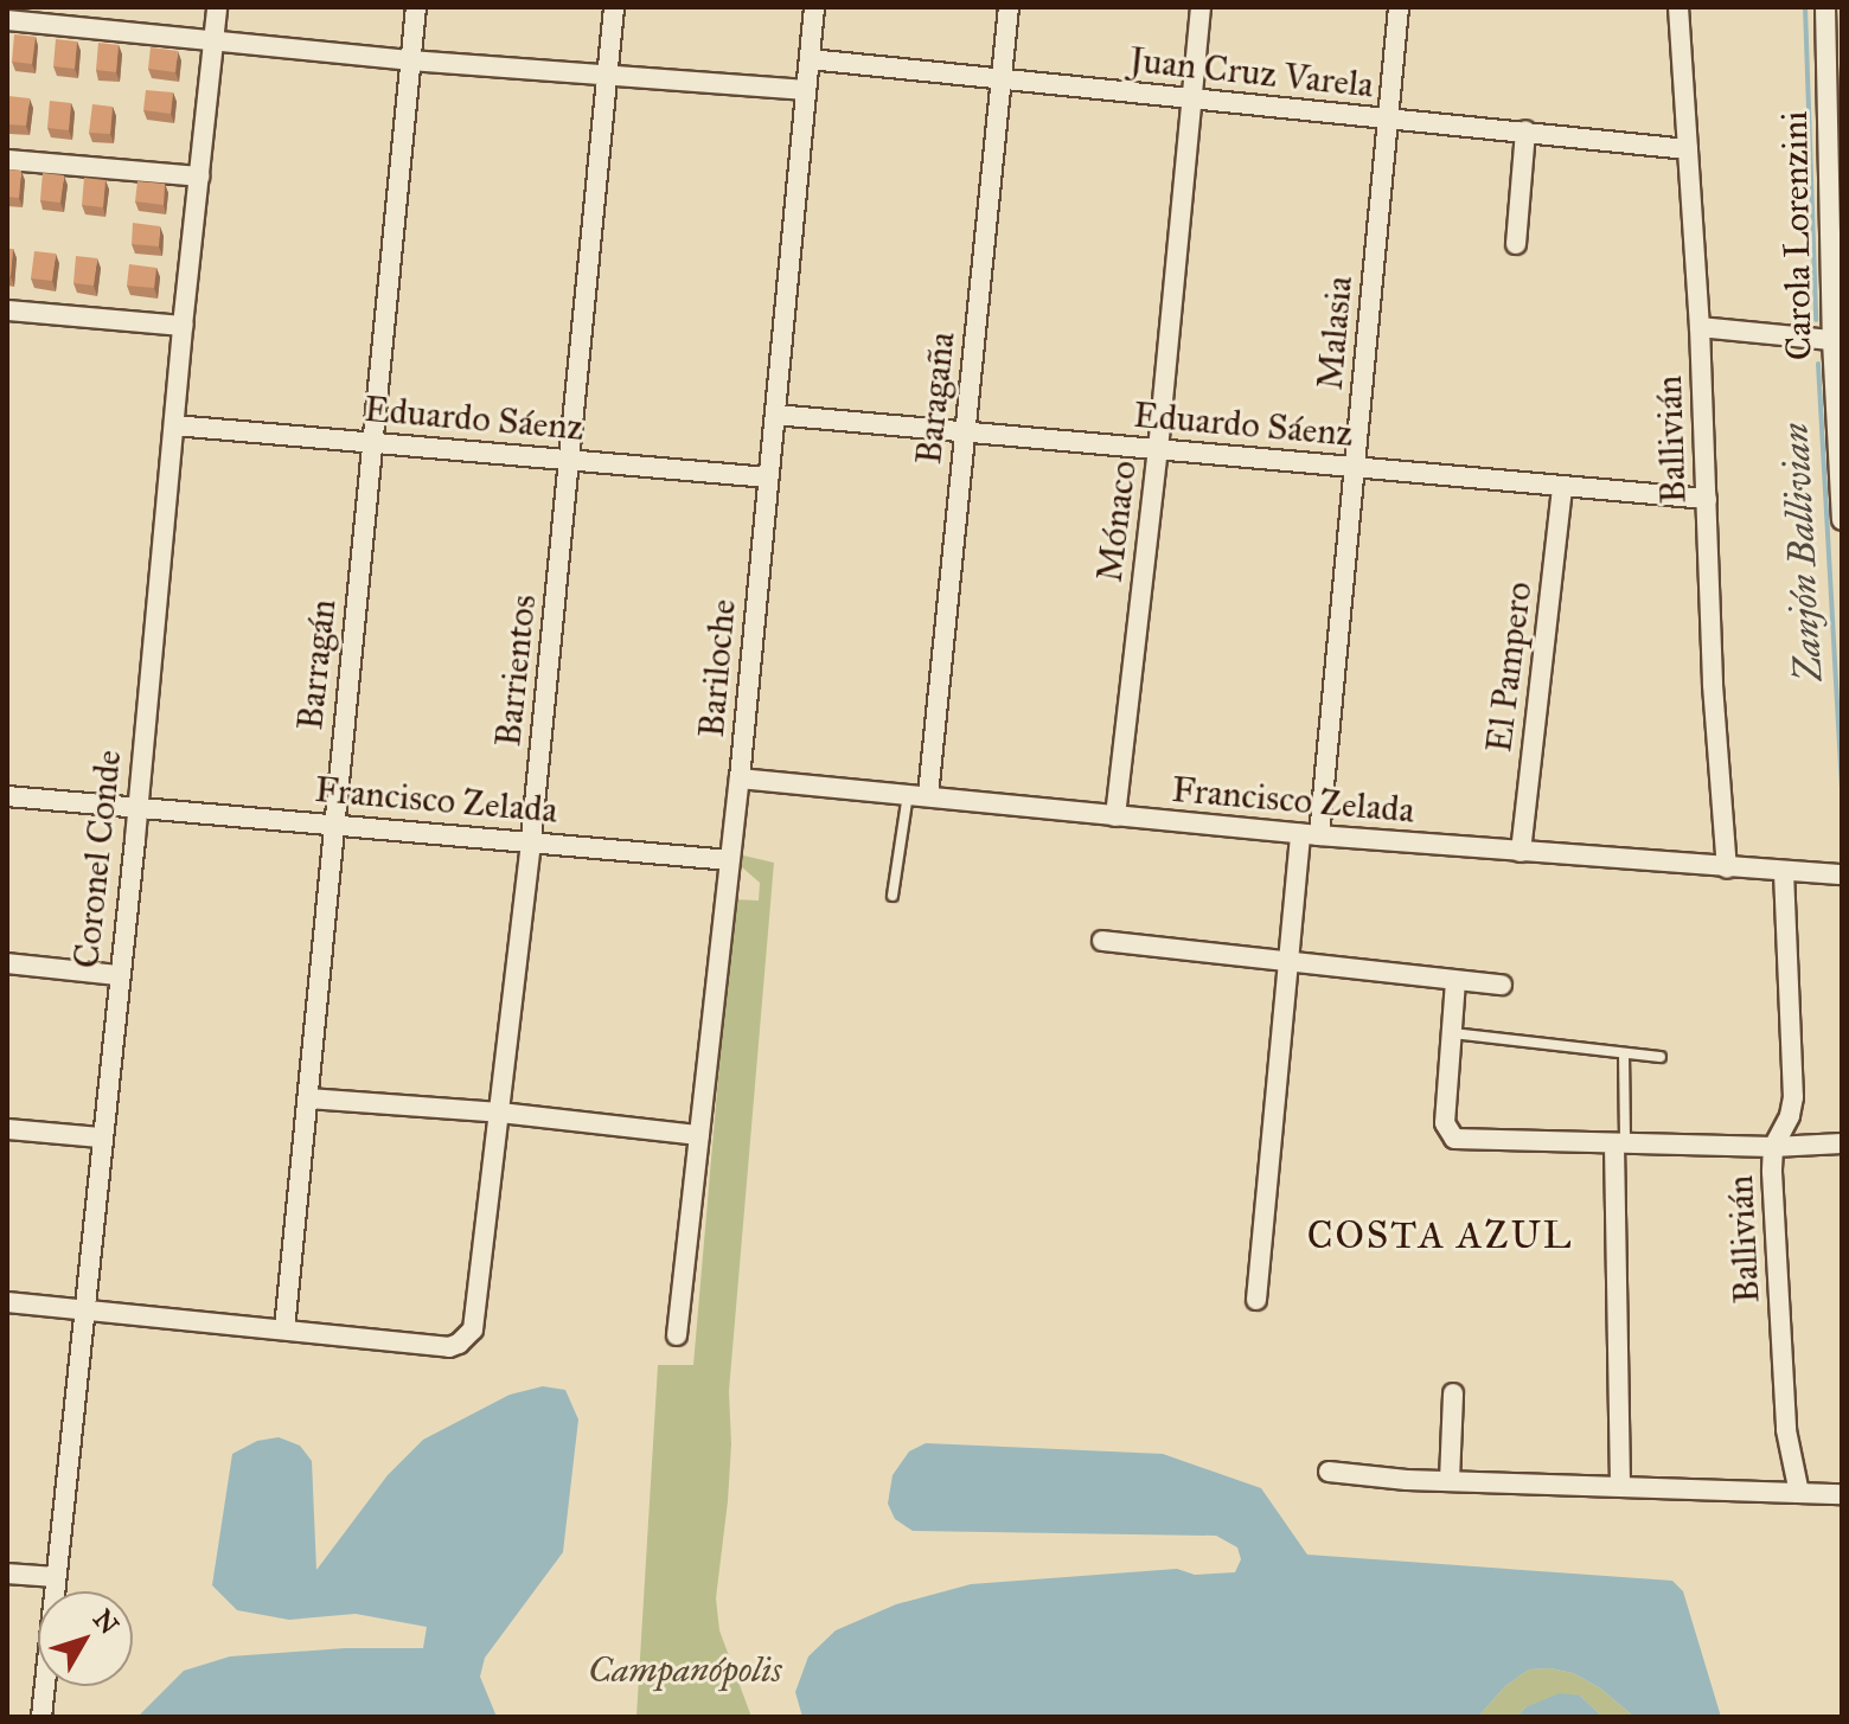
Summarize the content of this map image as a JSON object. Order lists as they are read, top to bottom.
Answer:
{
  "streets": {
    "street": [
      "Juan Cruz Varela",
      "Carola Lorenzini",
      "Malasia",
      "Baragaña",
      "Eduardo Sáenz",
      "Ballivián",
      "Mónaco",
      "Barragán",
      "El Pampero",
      "Bariloche",
      "Barrientos",
      "Francisco Zelada",
      "Coronel Conde"
    ]
  },
  "crossings": [
    ["Juan Cruz Varela", "Malasia"],
    ["Juan Cruz Varela", "Baragaña"],
    ["Juan Cruz Varela", "Ballivián"],
    ["Juan Cruz Varela", "Mónaco"],
    ["Juan Cruz Varela", "Bariloche"],
    ["Malasia", "Eduardo Sáenz"],
    ["Malasia", "Francisco Zelada"],
    ["Baragaña", "Eduardo Sáenz"],
    ["Baragaña", "Francisco Zelada"],
    ["Eduardo Sáenz", "Ballivián"],
    ["Eduardo Sáenz", "Mónaco"],
    ["Eduardo Sáenz", "Barragán"],
    ["Eduardo Sáenz", "El Pampero"],
    ["Eduardo Sáenz", "Bariloche"],
    ["Eduardo Sáenz", "Barrientos"],
    ["Eduardo Sáenz", "Coronel Conde"],
    ["Ballivián", "Francisco Zelada"],
    ["Mónaco", "Francisco Zelada"],
    ["Barragán", "Barrientos"],
    ["Barragán", "Francisco Zelada"],
    ["El Pampero", "Francisco Zelada"],
    ["Bariloche", "Francisco Zelada"],
    ["Barrientos", "Francisco Zelada"],
    ["Francisco Zelada", "Coronel Conde"]
  ],
  "districts": ["COSTA AZUL"],
  "water": ["Zanjón Ballivian"],
  "parks": ["Campanópolis"],
  "north": "top right"
}
